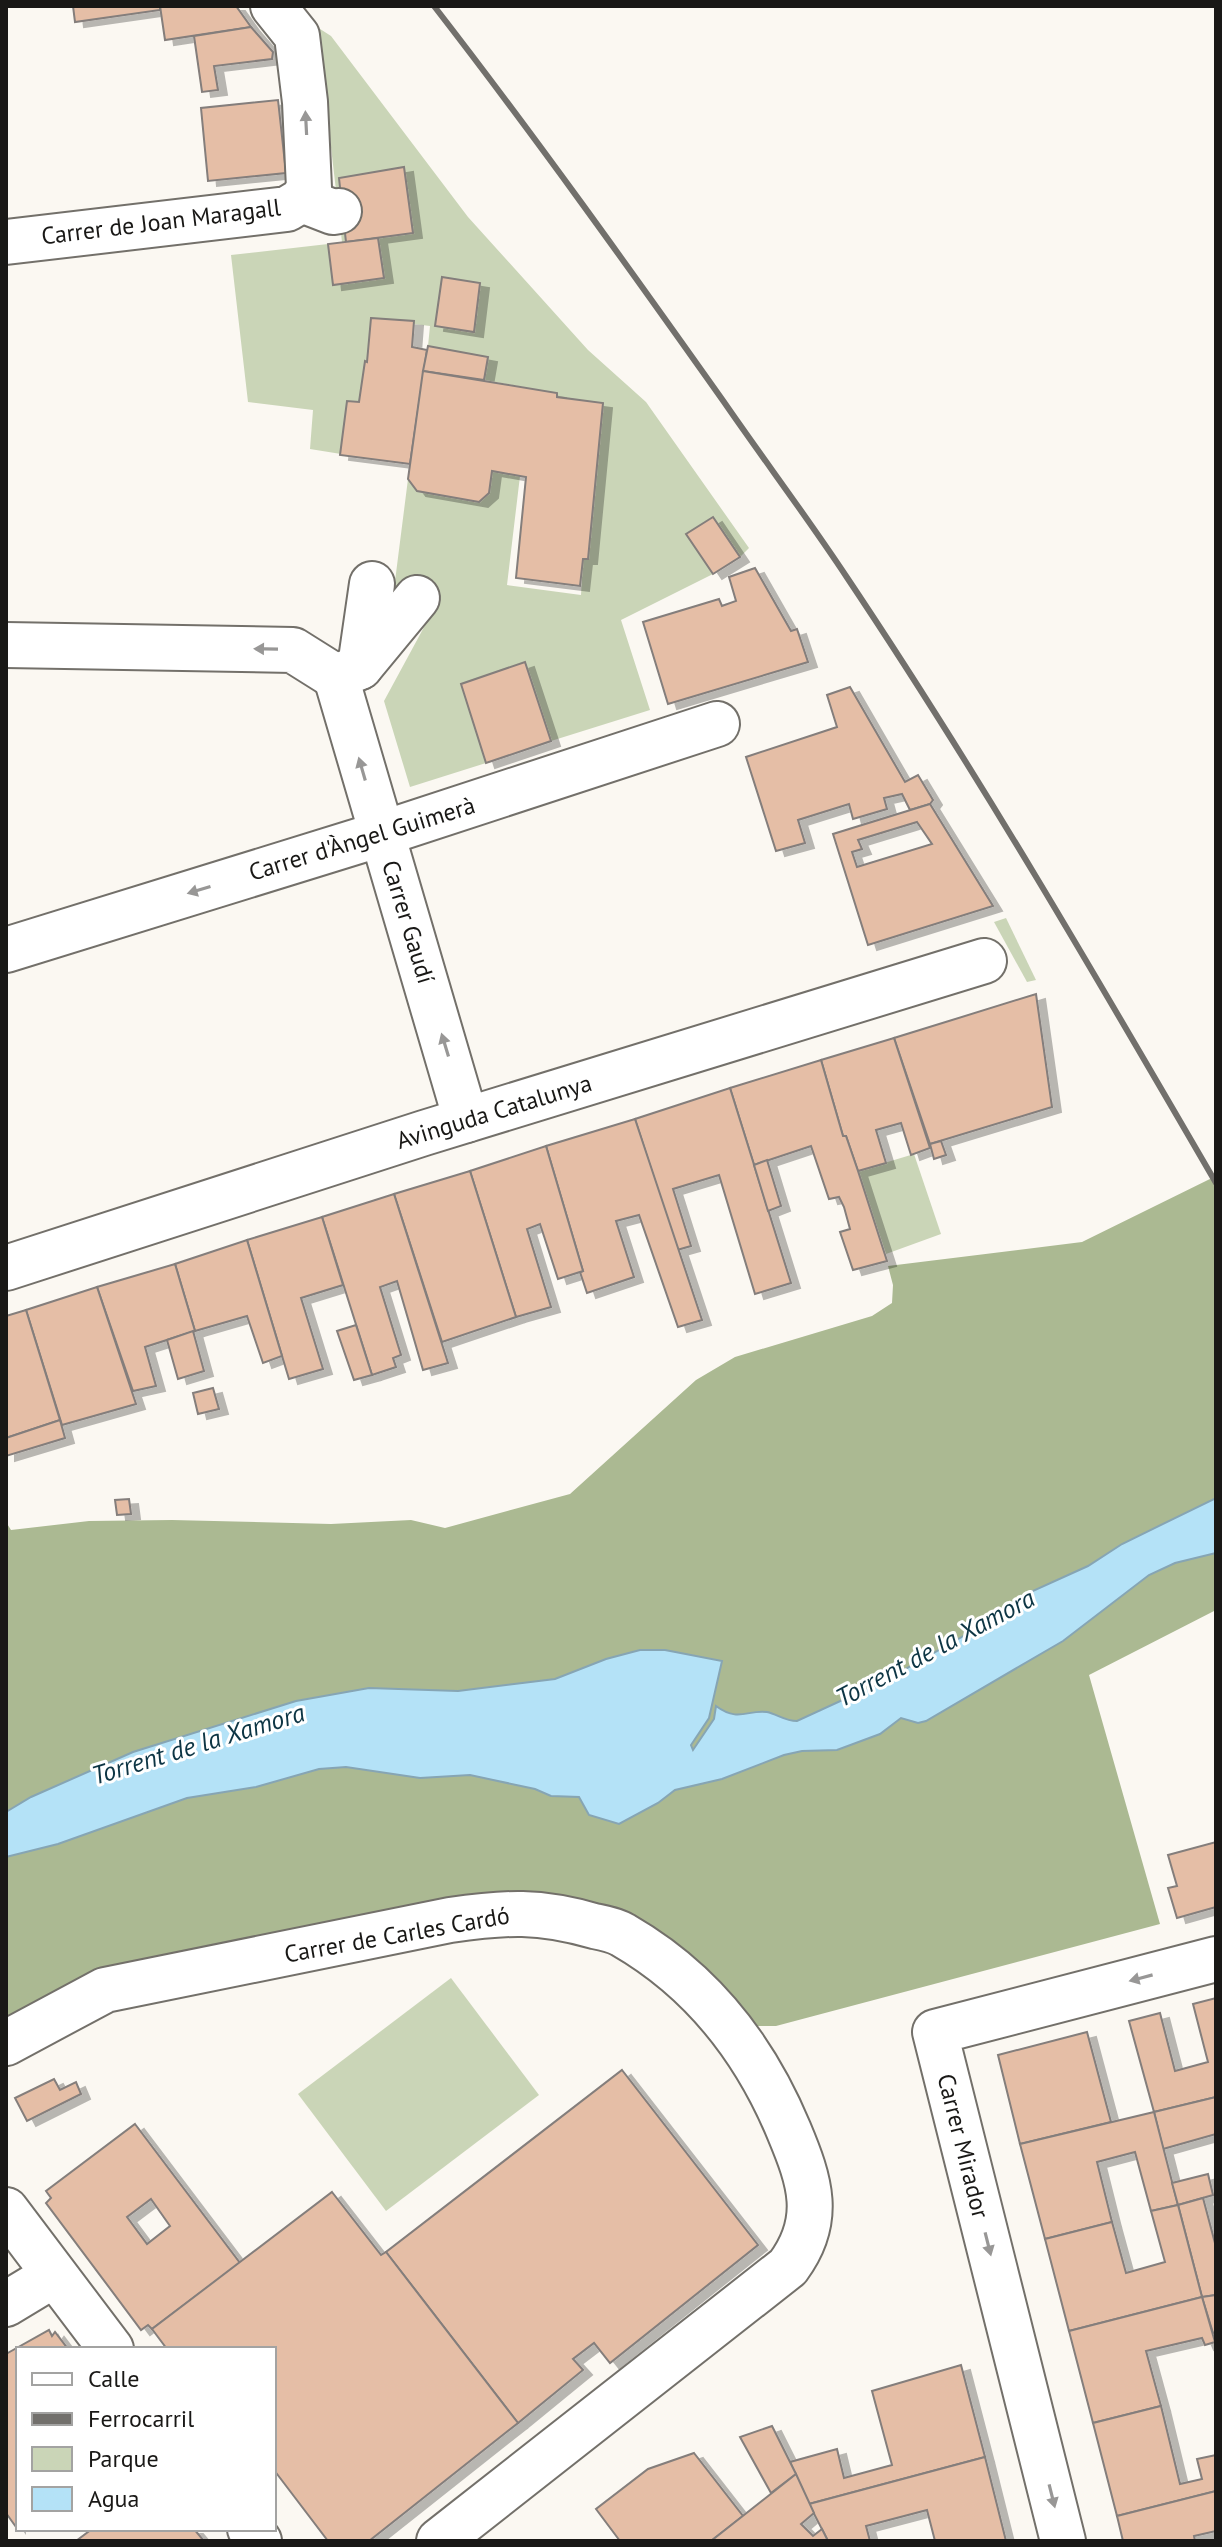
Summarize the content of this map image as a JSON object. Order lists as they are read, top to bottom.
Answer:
{
  "streets": {
    "street": [
      "Carrer de Joan Maragall",
      "Carrer d'Àngel Guimerà",
      "Carrer Gaudí",
      "Avinguda Catalunya",
      "Carrer de Carles Cardó",
      "Carrer Mirador"
    ]
  },
  "crossings": [
    ["Carrer d'Àngel Guimerà", "Carrer Gaudí"],
    ["Carrer Gaudí", "Avinguda Catalunya"]
  ],
  "one_way": ["Carrer Gaudí"],
  "water": ["Torrent de la Xamora"],
  "legend": [
    "Calle",
    "Ferrocarril",
    "Parque",
    "Agua"
  ]
}
